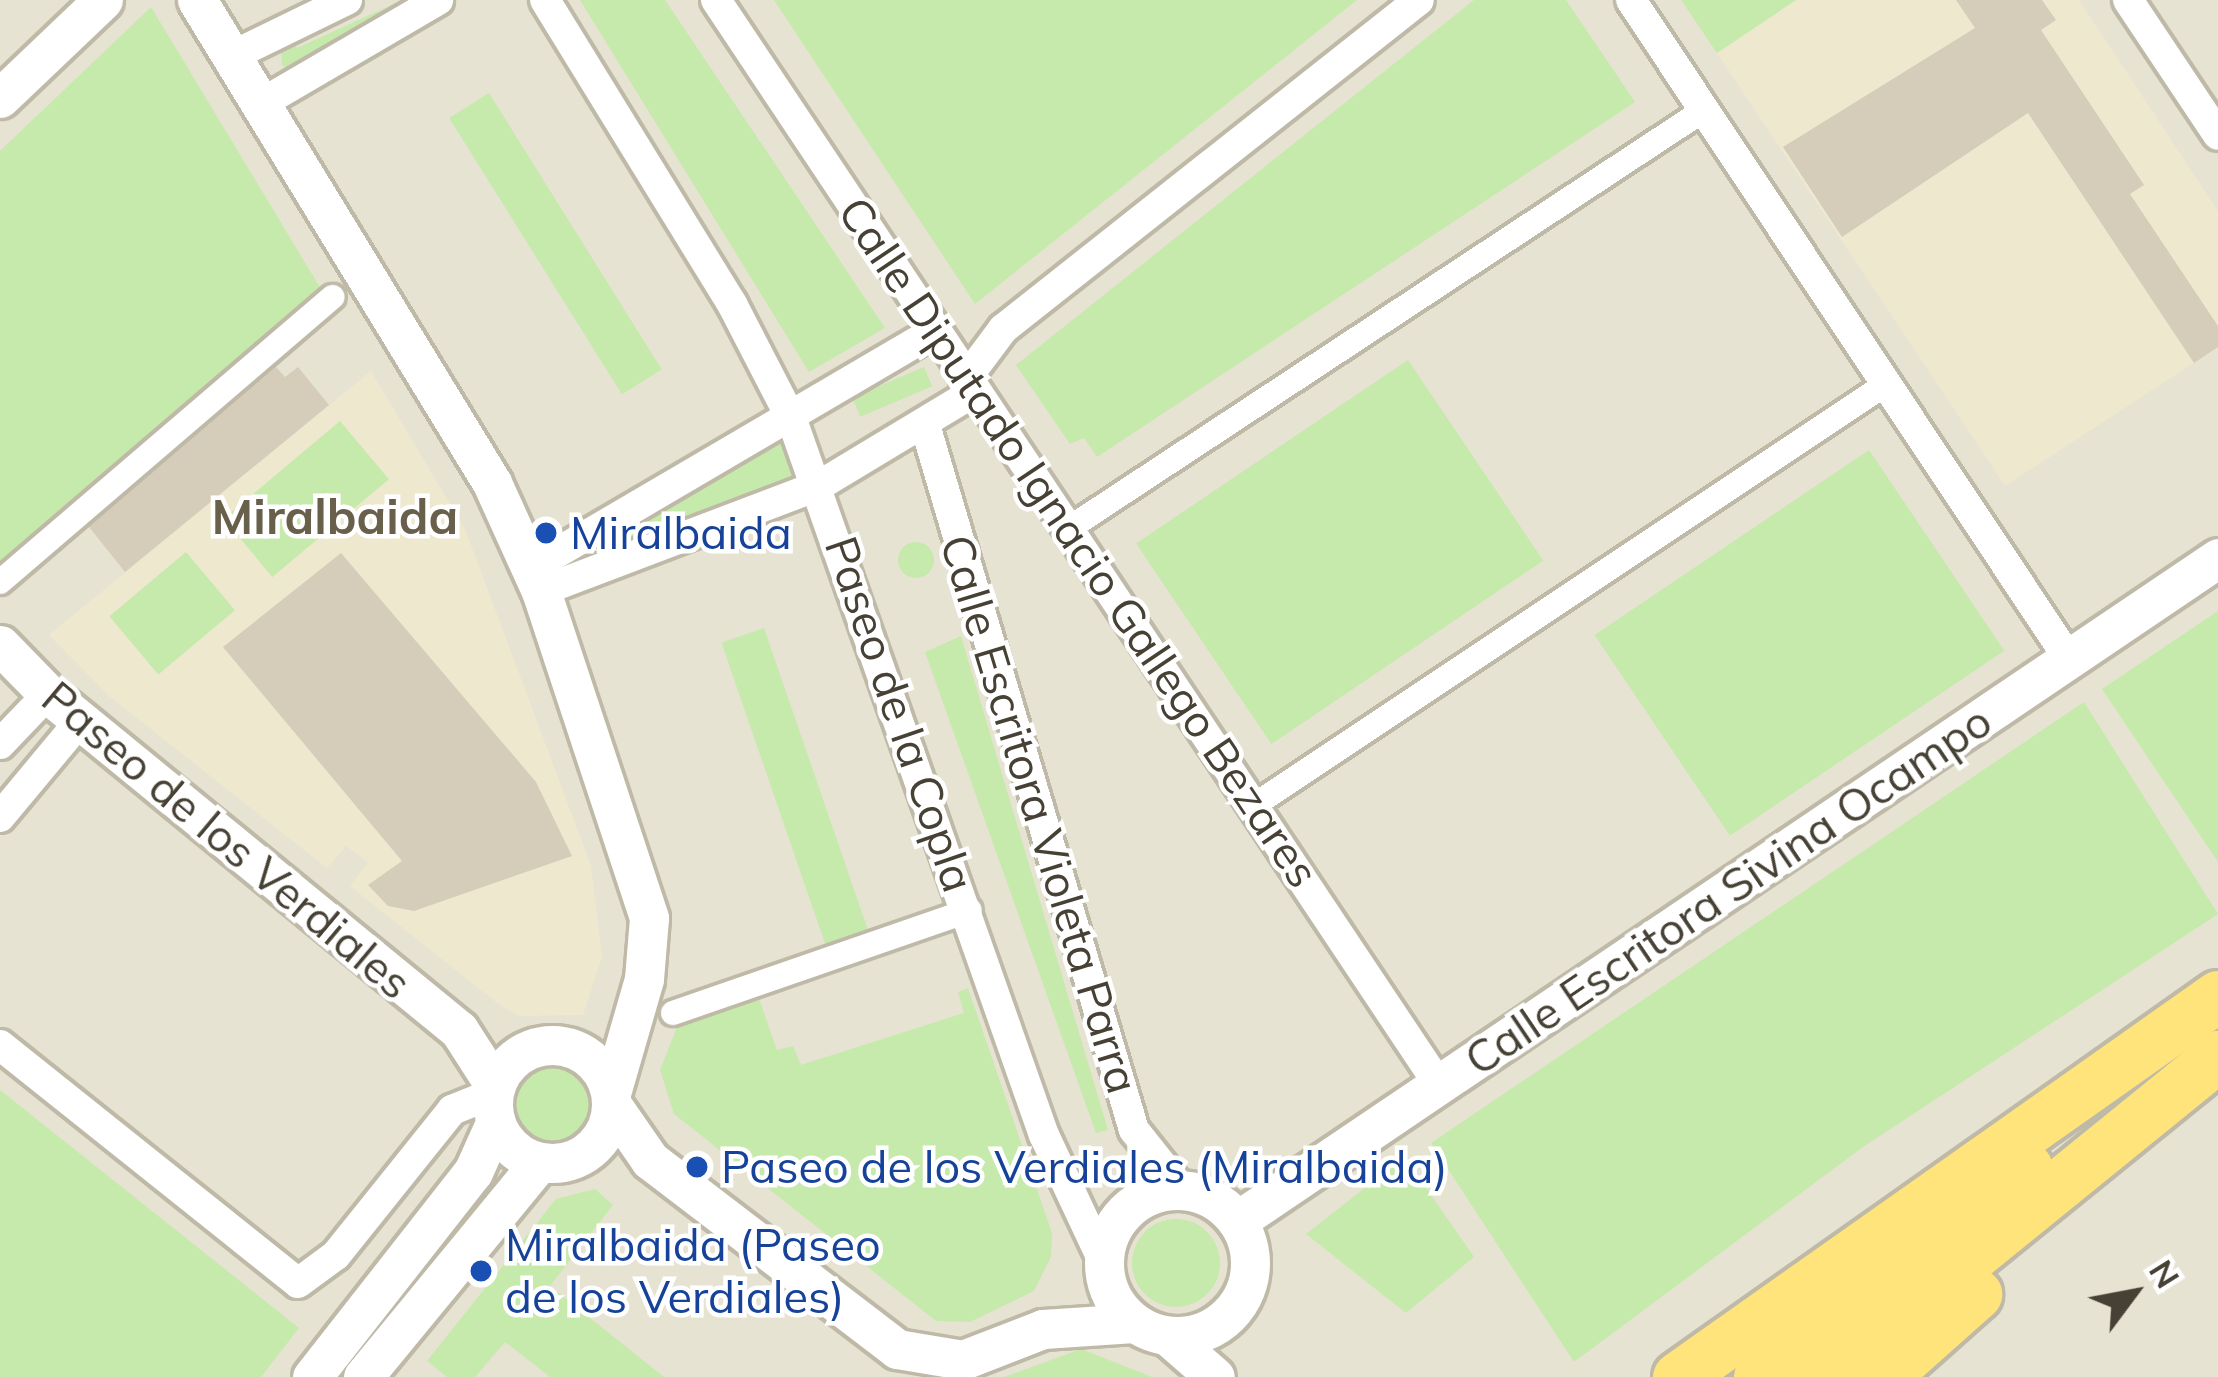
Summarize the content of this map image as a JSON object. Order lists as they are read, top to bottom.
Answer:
{
  "streets": {
    "street": [
      "Calle Diputado Ignacio Gallego Bezares",
      "Paseo de la Copla",
      "Calle Escritora Violeta Parra",
      "Paseo de los Verdiales",
      "Calle Escritora Sivina Ocampo"
    ]
  },
  "crossings": [
    ["Calle Diputado Ignacio Gallego Bezares", "Calle Escritora Sivina Ocampo"],
    ["Paseo de la Copla", "Calle Escritora Violeta Parra"],
    ["Paseo de la Copla", "Calle Escritora Sivina Ocampo"],
    ["Calle Escritora Violeta Parra", "Calle Escritora Sivina Ocampo"]
  ],
  "districts": ["Miralbaida"],
  "places": ["Miralbaida", "Paseo de los Verdiales (Miralbaida)", "Miralbaida (Paseo de los Verdiales)"],
  "north": "top right"
}
